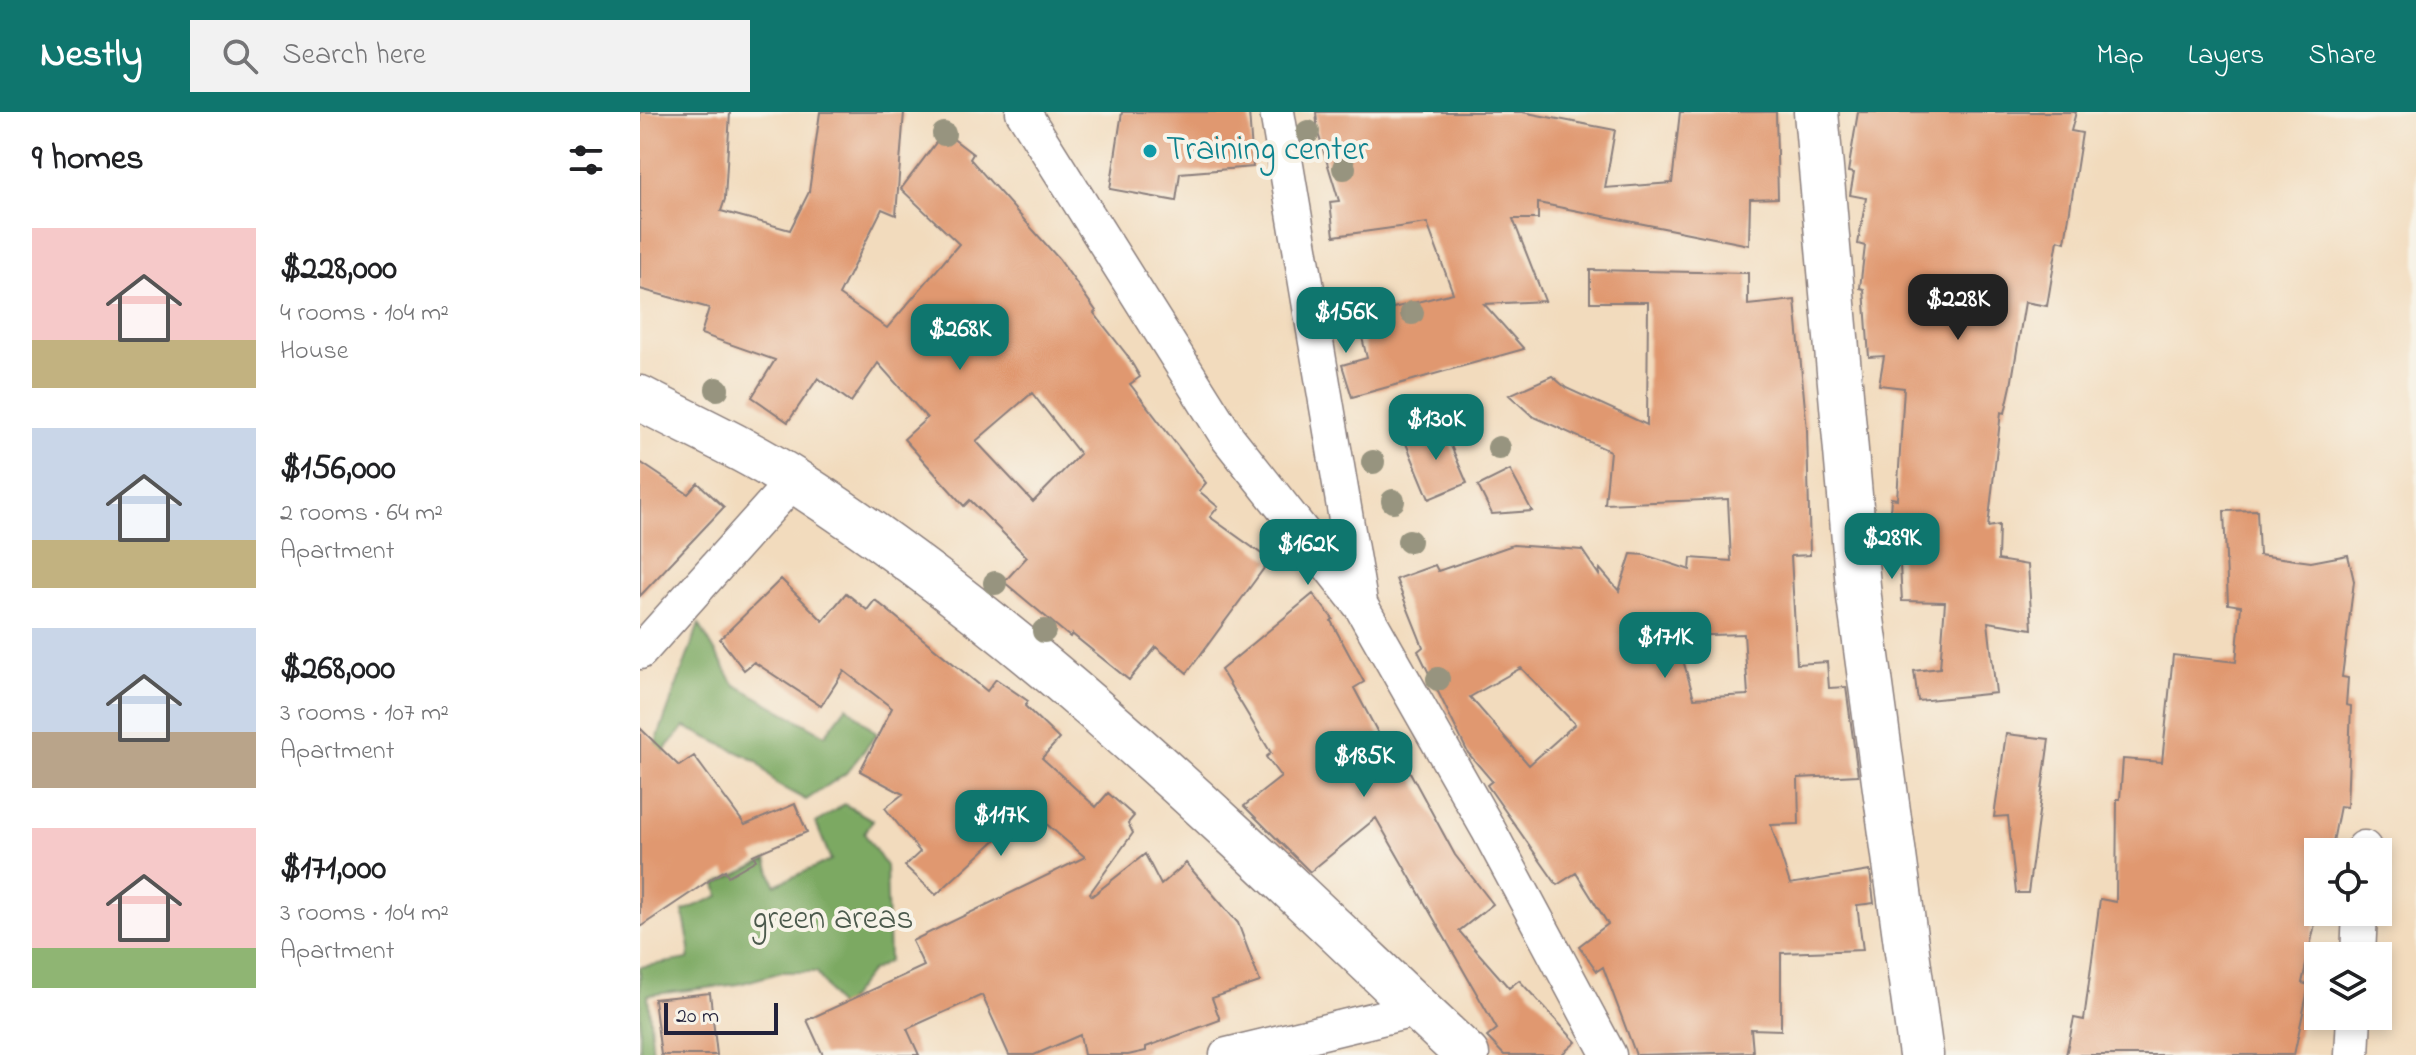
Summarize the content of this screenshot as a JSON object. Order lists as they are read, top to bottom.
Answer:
{
  "parks": ["green areas"],
  "places": ["Training center"],
  "scale_bar": "20 m",
  "page": {
    "header": "Nestly",
    "search": "Search here",
    "nav": ["Map", "Layers", "Share"],
    "heading": "9 homes",
    "list": [
      {
        "name": "$228,000",
        "note": "4 rooms · 104 m² · House"
      },
      {
        "name": "$156,000",
        "note": "2 rooms · 64 m² · Apartment"
      },
      {
        "name": "$268,000",
        "note": "3 rooms · 107 m² · Apartment"
      },
      {
        "name": "$171,000",
        "note": "3 rooms · 104 m² · Apartment"
      }
    ],
    "price": [
      "$228K",
      "$156K",
      "$268K",
      "$130K",
      "$289K",
      "$162K",
      "$171K",
      "$185K",
      "$117K"
    ],
    "scale": "20 m"
  }
}
